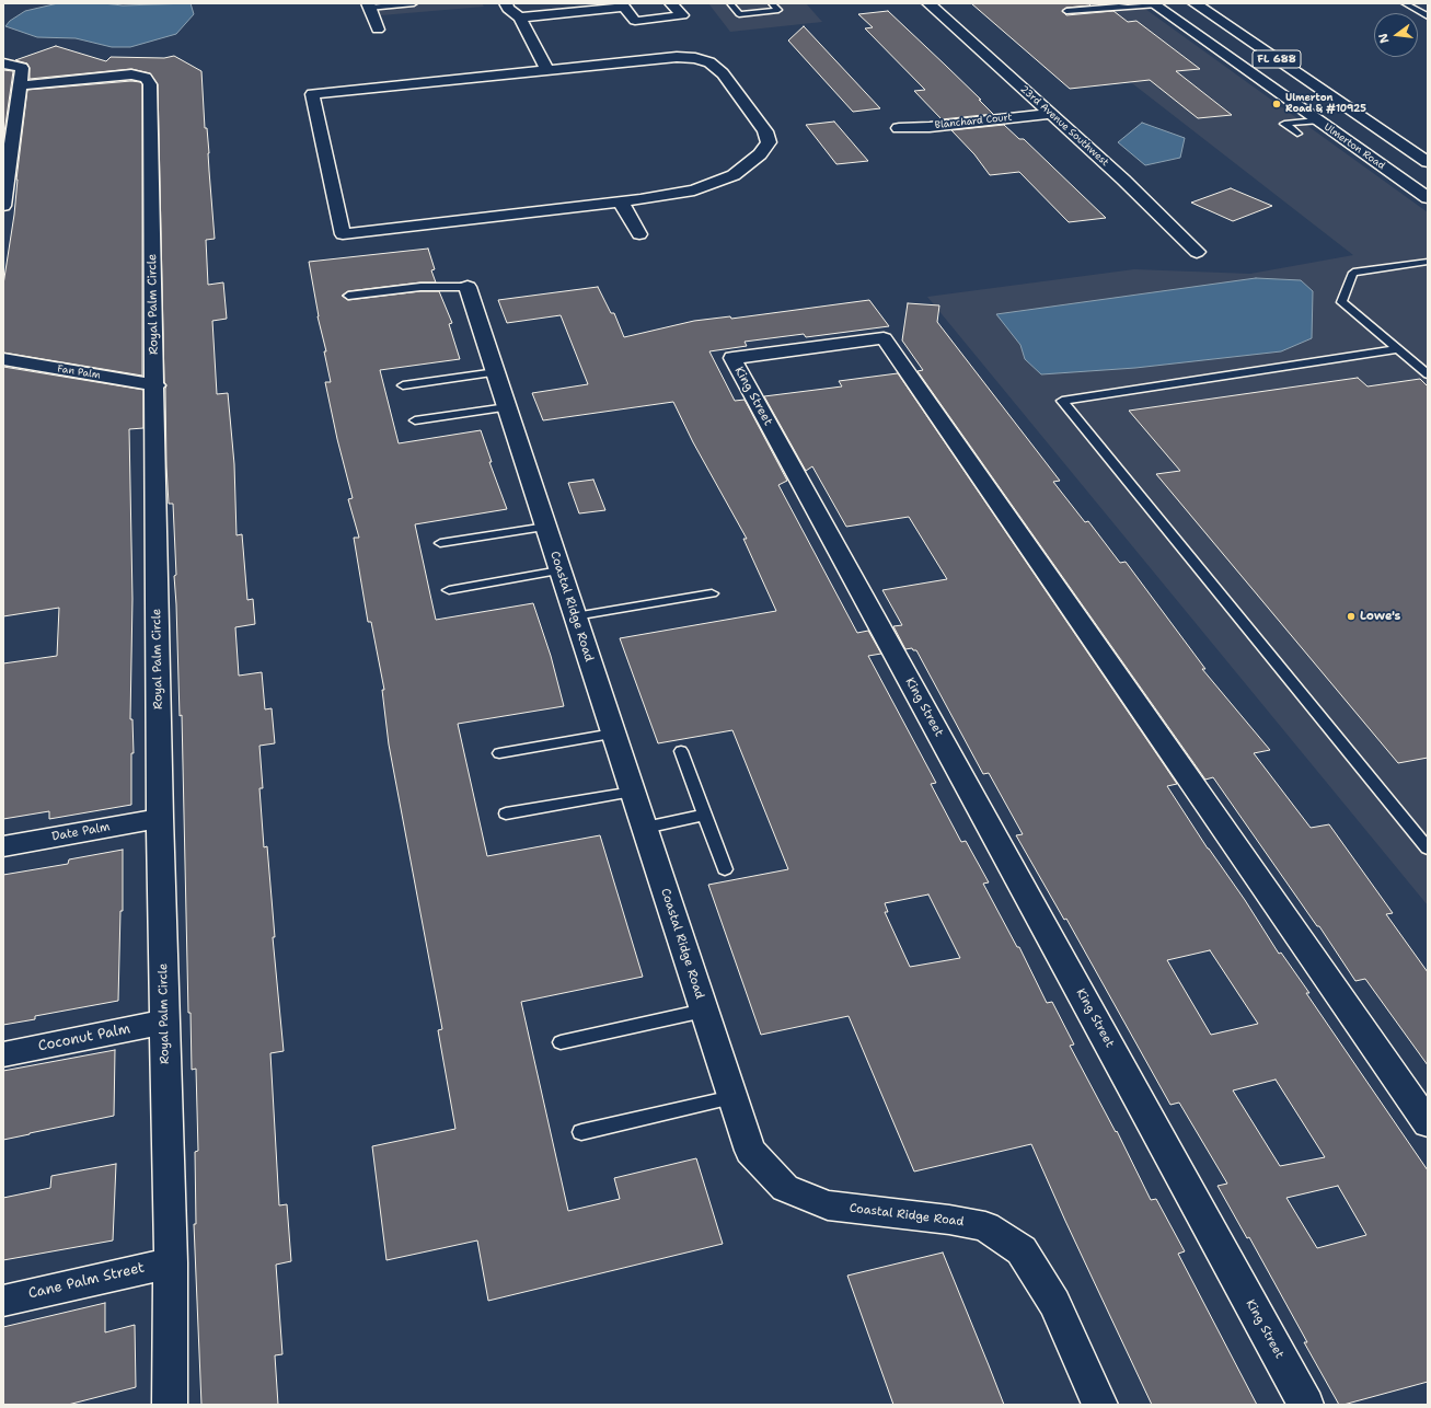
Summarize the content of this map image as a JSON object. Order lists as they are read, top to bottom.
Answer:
{
  "streets": {
    "street": [
      "FL 688",
      "Blanchard Court",
      "23rd Avenue Southwest",
      "Ulmerton Road",
      "Royal Palm Circle",
      "Fan Palm",
      "King Street",
      "Coastal Ridge Road",
      "Date Palm",
      "Coconut Palm",
      "Cane Palm Street"
    ]
  },
  "crossings": [
    ["Blanchard Court", "23rd Avenue Southwest"],
    ["Royal Palm Circle", "Fan Palm"],
    ["Royal Palm Circle", "Date Palm"],
    ["Royal Palm Circle", "Coconut Palm"],
    ["Royal Palm Circle", "Cane Palm Street"]
  ],
  "places": ["Ulmerton Road & #10925", "Lowe's"],
  "north": "left"
}
